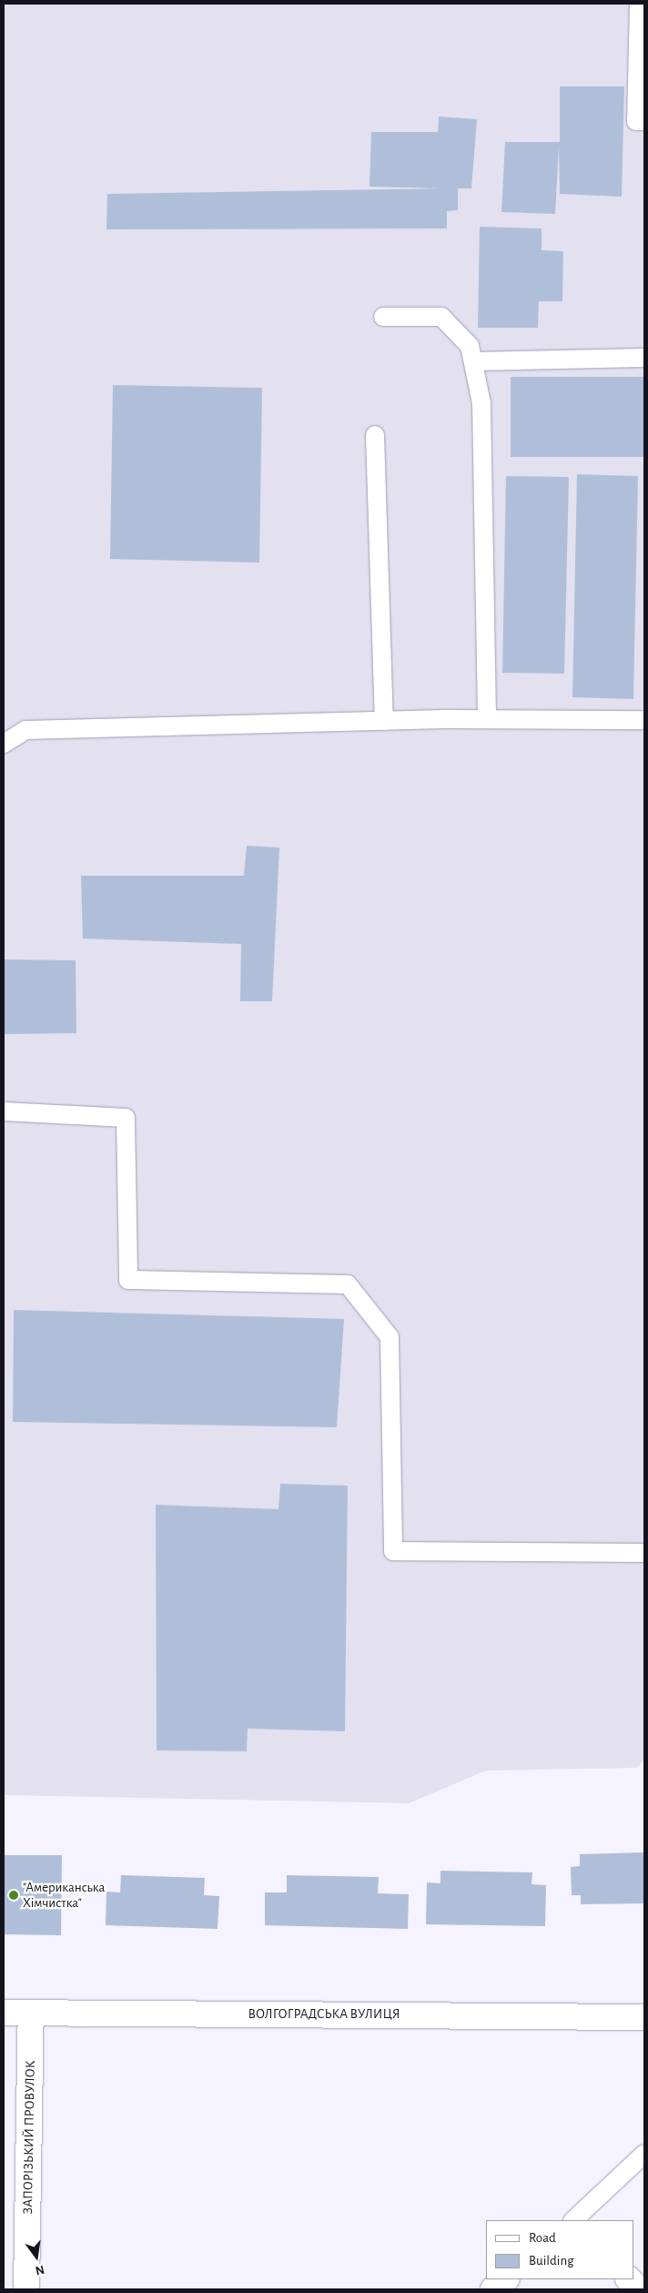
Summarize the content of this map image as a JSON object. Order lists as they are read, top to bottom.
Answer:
{
  "streets": {
    "street": ["ВОЛГОГРАДСЬКА ВУЛИЦЯ", "ЗАПОРІЗЬКИЙ ПРОВУЛОК"]
  },
  "crossings": [
    ["ВОЛГОГРАДСЬКА ВУЛИЦЯ", "ЗАПОРІЗЬКИЙ ПРОВУЛОК"]
  ],
  "places": ["\"Американська Хімчистка\""],
  "legend": ["Road", "Building"],
  "north": "bottom"
}
